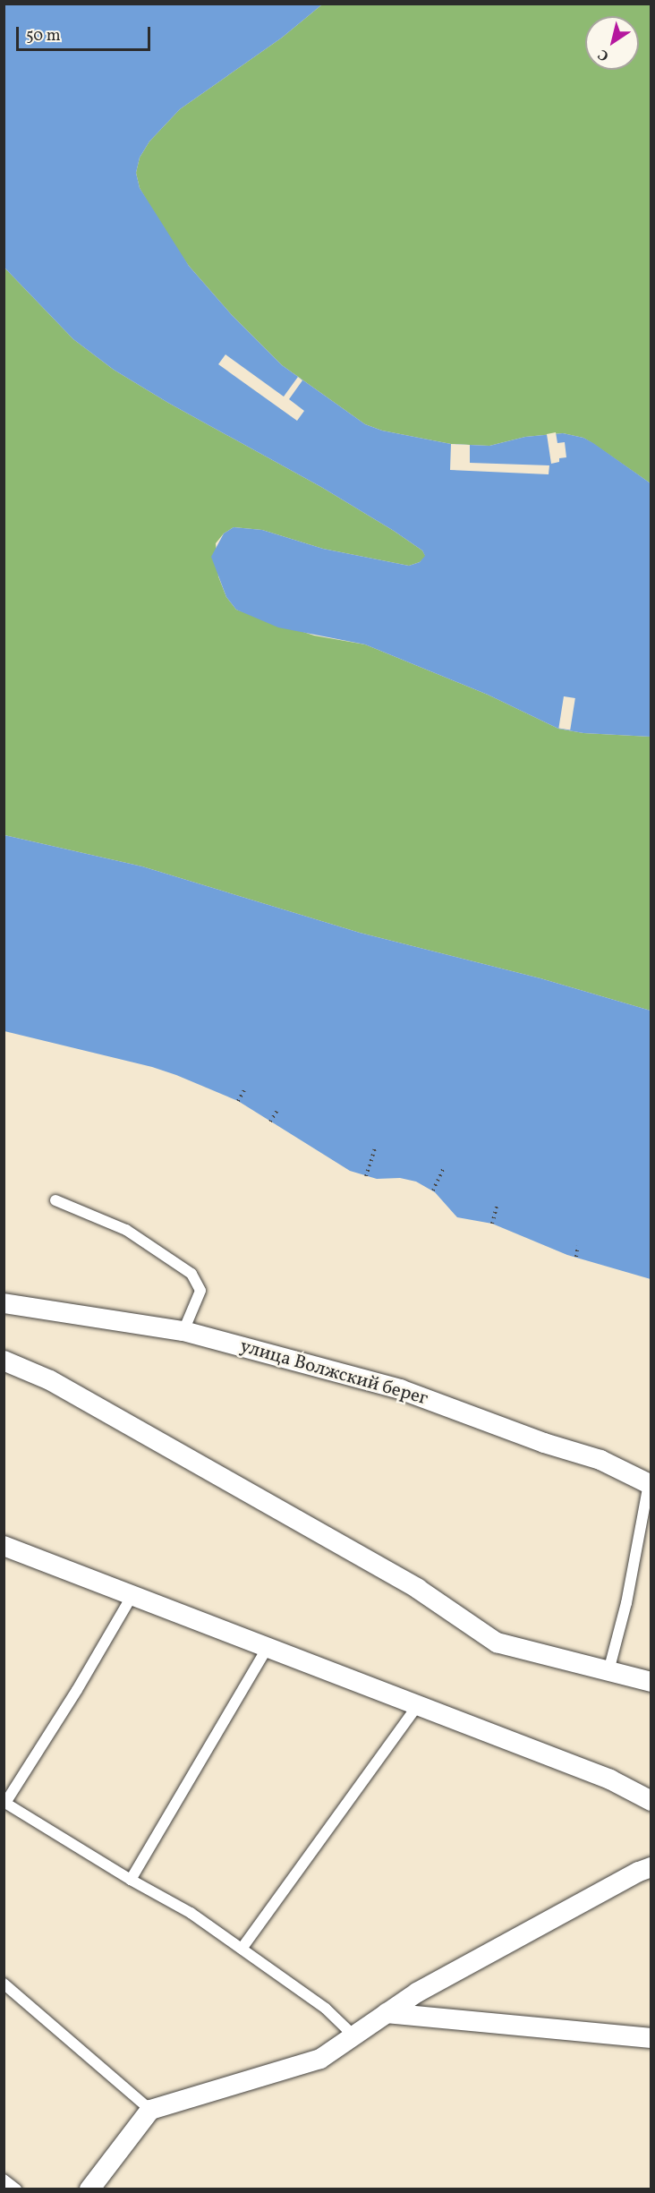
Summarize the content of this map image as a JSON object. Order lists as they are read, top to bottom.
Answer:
{
  "streets": {
    "street": ["улица Волжский берег"]
  },
  "scale_bar": "50 m",
  "north": "bottom left"
}
